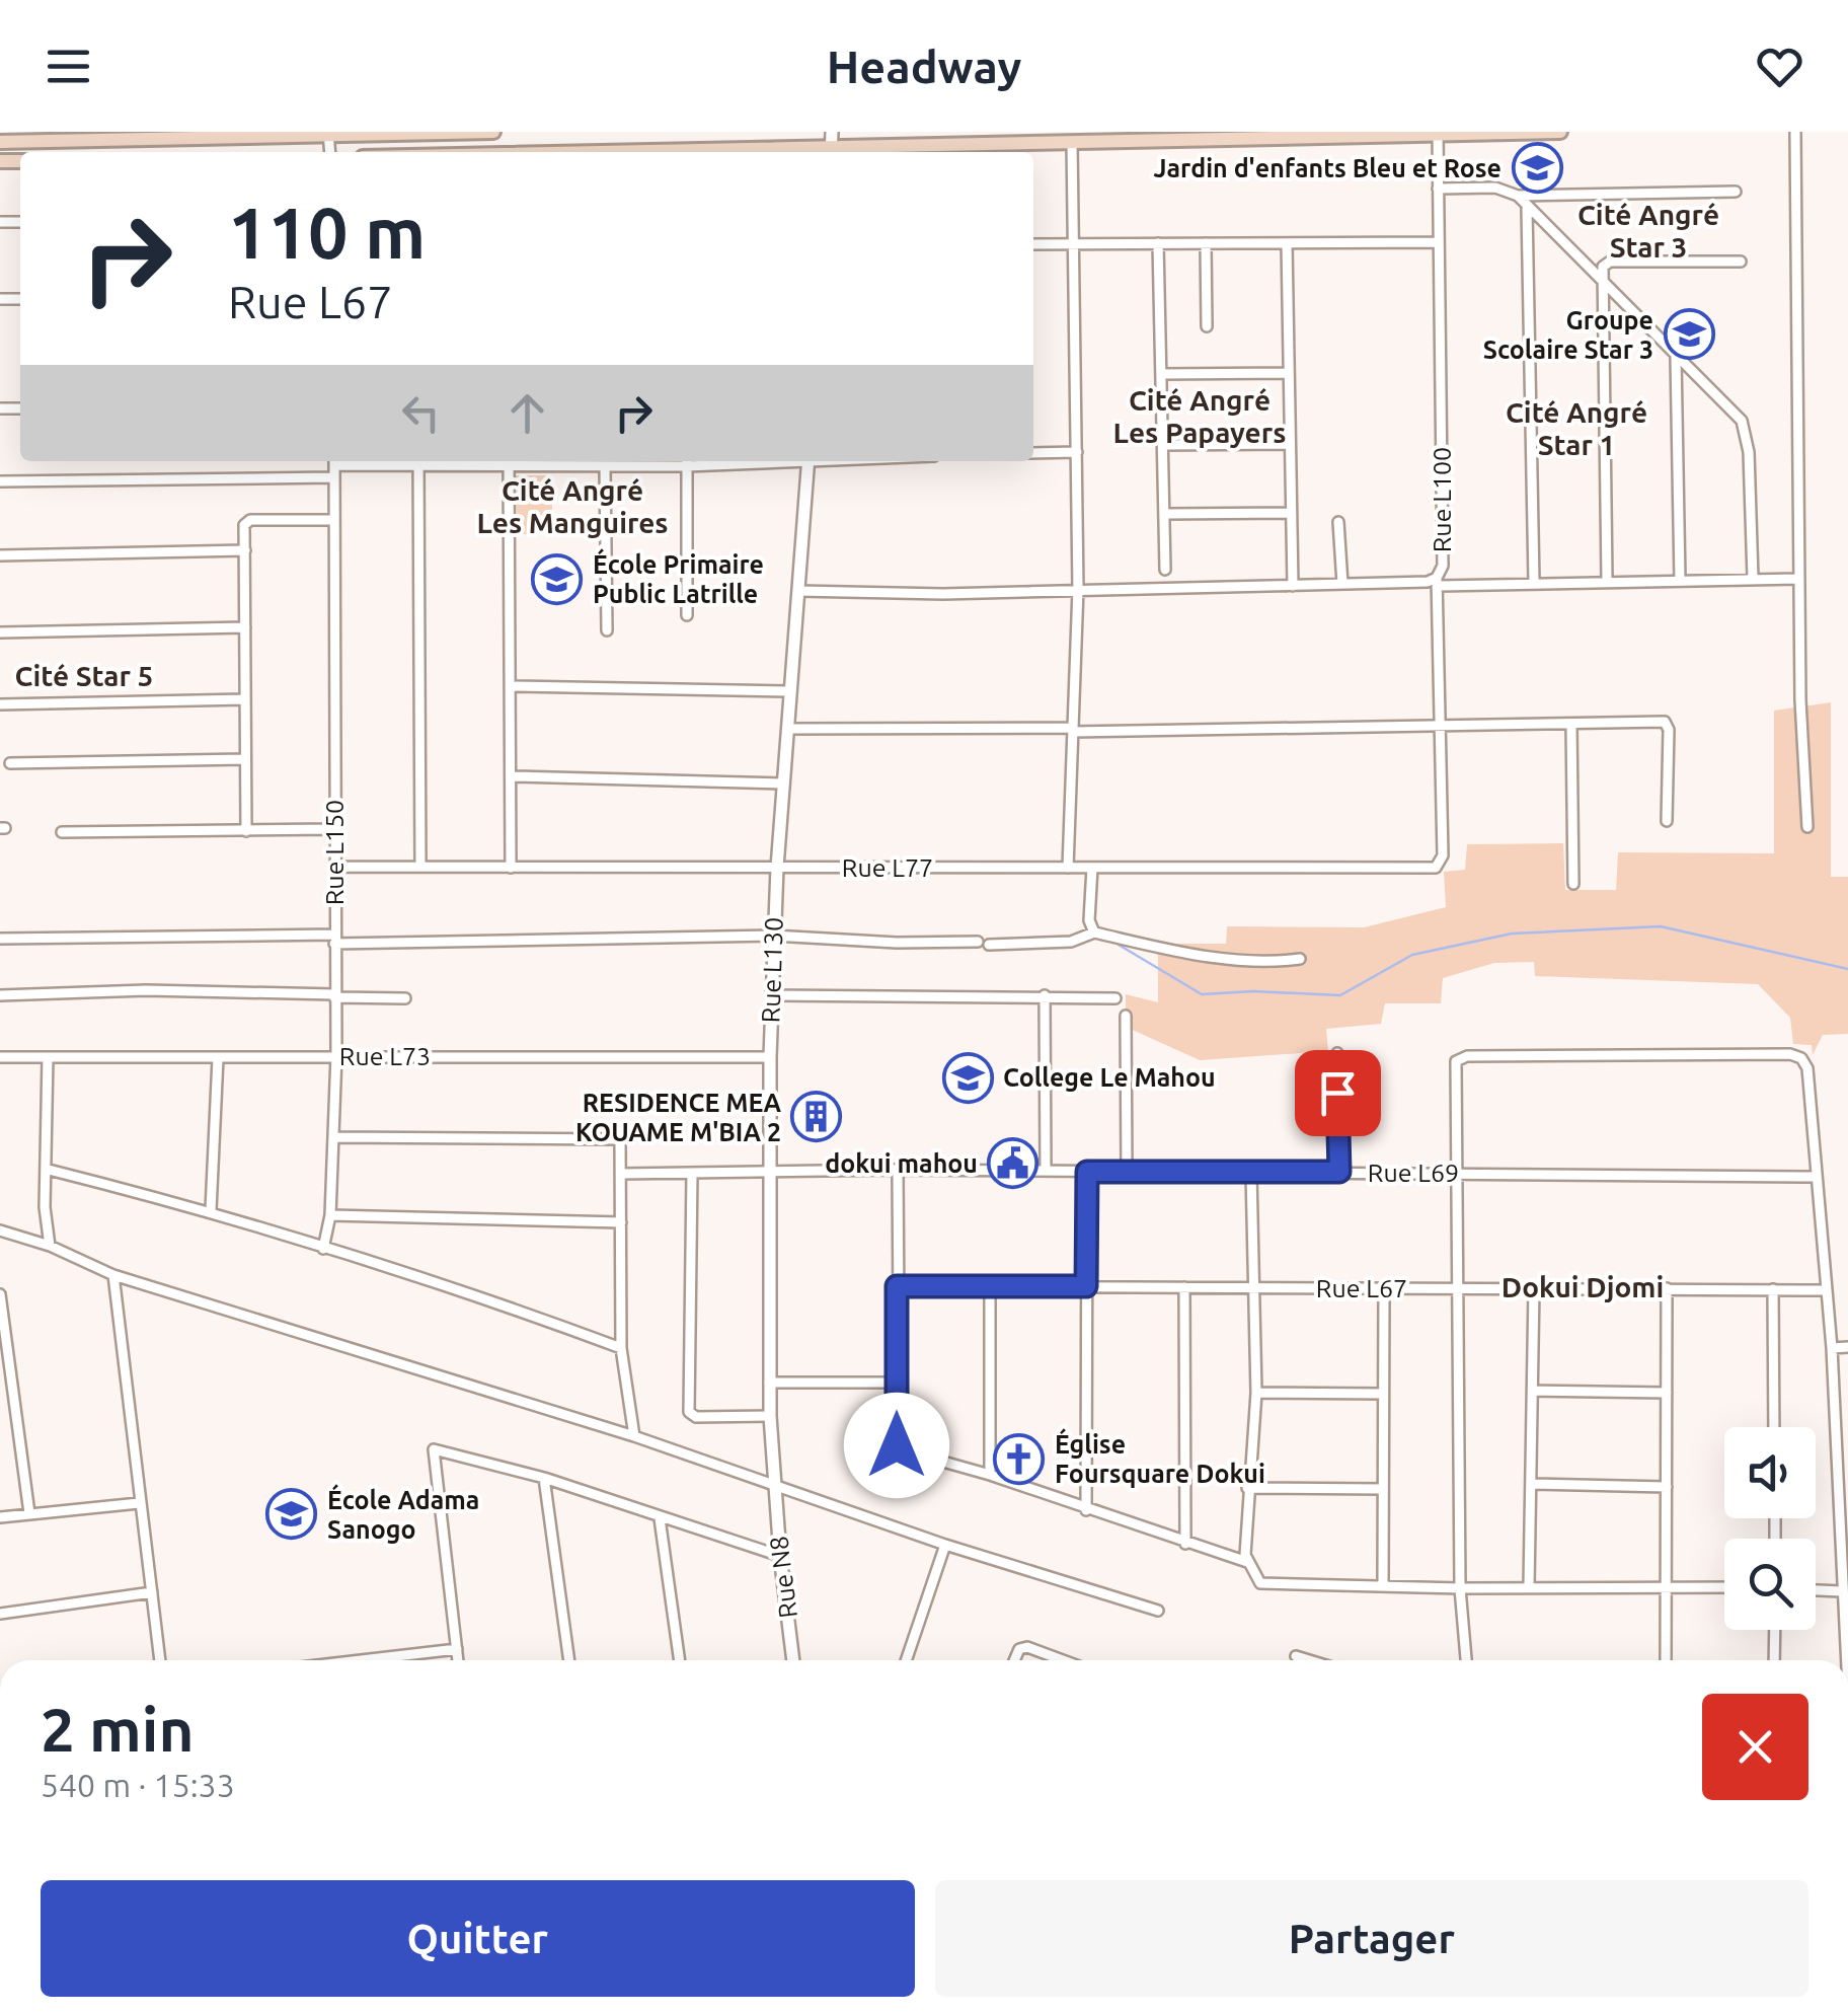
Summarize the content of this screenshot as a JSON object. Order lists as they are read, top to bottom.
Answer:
{
  "streets": {
    "street": [
      "Rue L100",
      "Rue L150",
      "Rue L77",
      "Rue L130",
      "Rue L73",
      "Rue L69",
      "Rue L67",
      "Rue N8"
    ]
  },
  "crossings": [
    ["Rue L100", "Rue L77"],
    ["Rue L150", "Rue L77"],
    ["Rue L150", "Rue L73"],
    ["Rue L77", "Rue L130"],
    ["Rue L130", "Rue L73"],
    ["Rue L130", "Rue L69"],
    ["Rue L130", "Rue N8"]
  ],
  "districts": [
    "Cité Angré Star 3",
    "Cité Angré Les Papayers",
    "Cité Angré Star 1",
    "Cité Angré Les Manguires",
    "Cité Star 5",
    "Dokui Djomi"
  ],
  "places": {
    "school or university": [
      "Jardin d'enfants Bleu et Rose",
      "Groupe Scolaire Star 3",
      "École Primaire Public Latrille",
      "College Le Mahou",
      "École Adama Sanogo"
    ],
    "building": ["RESIDENCE MEA KOUAME M'BIA 2"],
    "public building": ["dokui mahou"],
    "church": ["Église Foursquare Dokui"]
  },
  "page": {
    "header": "Headway",
    "turn": ["110 m", "Rue L67"],
    "heading": ["2 min", "540 m · 15:33"],
    "buttons": ["Quitter", "Partager"]
  }
}
